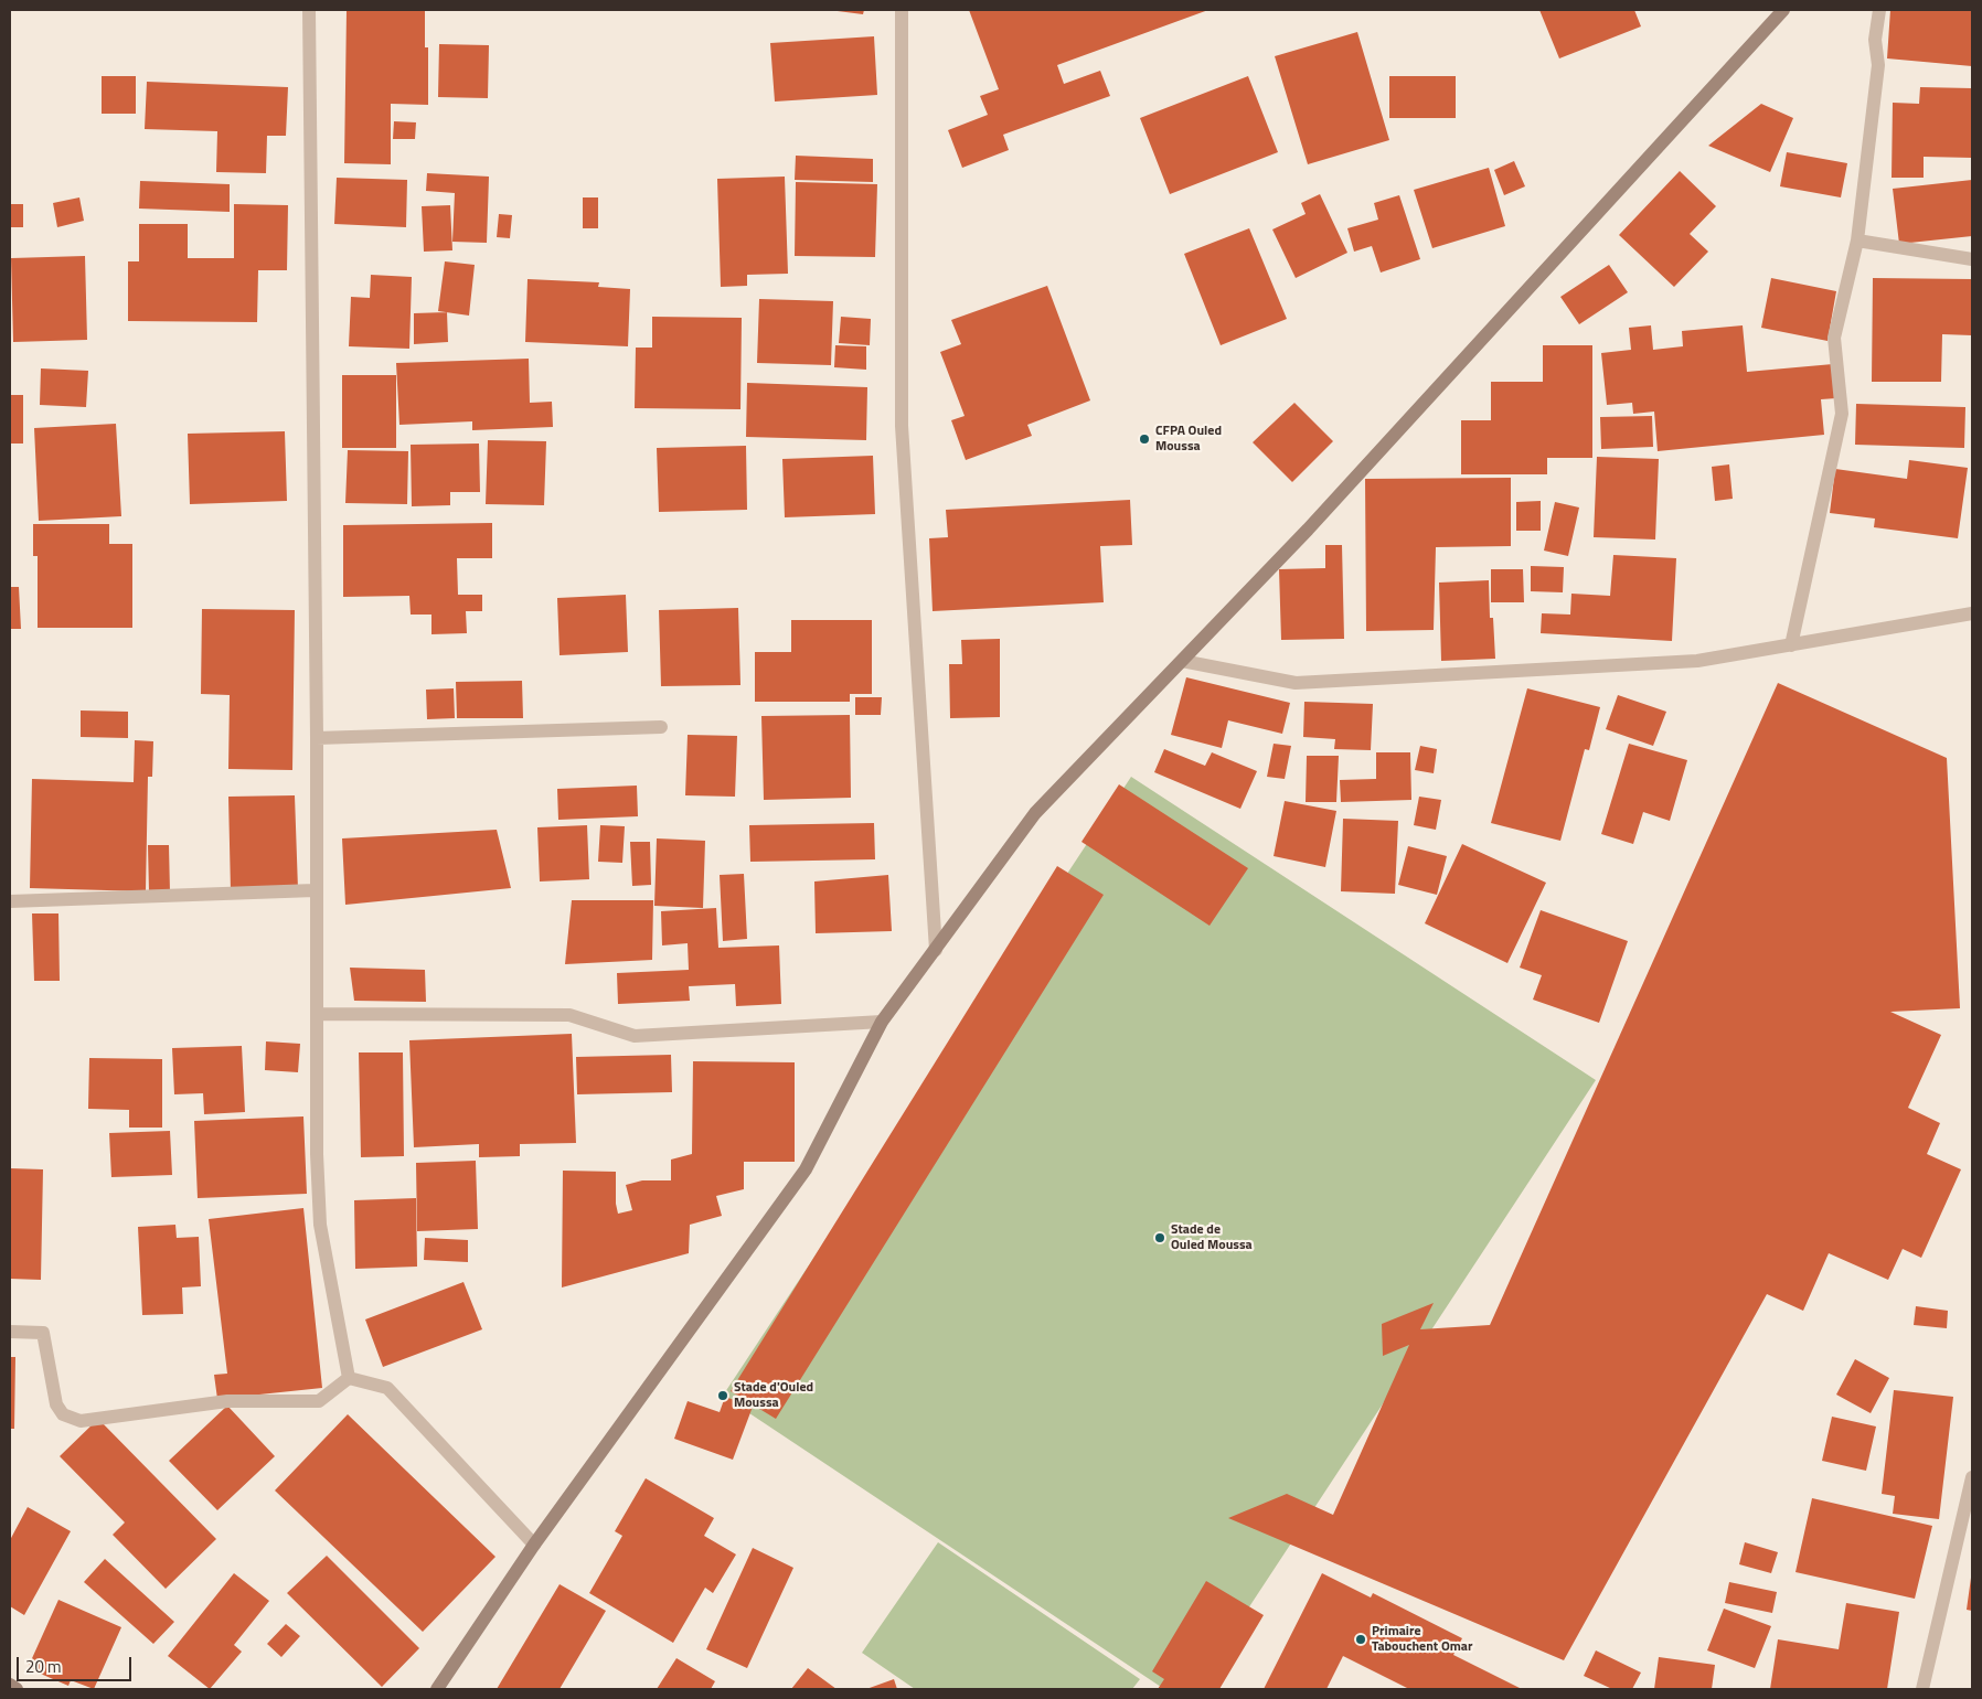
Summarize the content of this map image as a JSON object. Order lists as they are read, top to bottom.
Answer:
{
  "places": [
    "CFPA Ouled Moussa",
    "Stade de Ouled Moussa",
    "Stade d'Ouled Moussa",
    "Primaire Tabouchent Omar"
  ],
  "scale_bar": "20 m"
}
